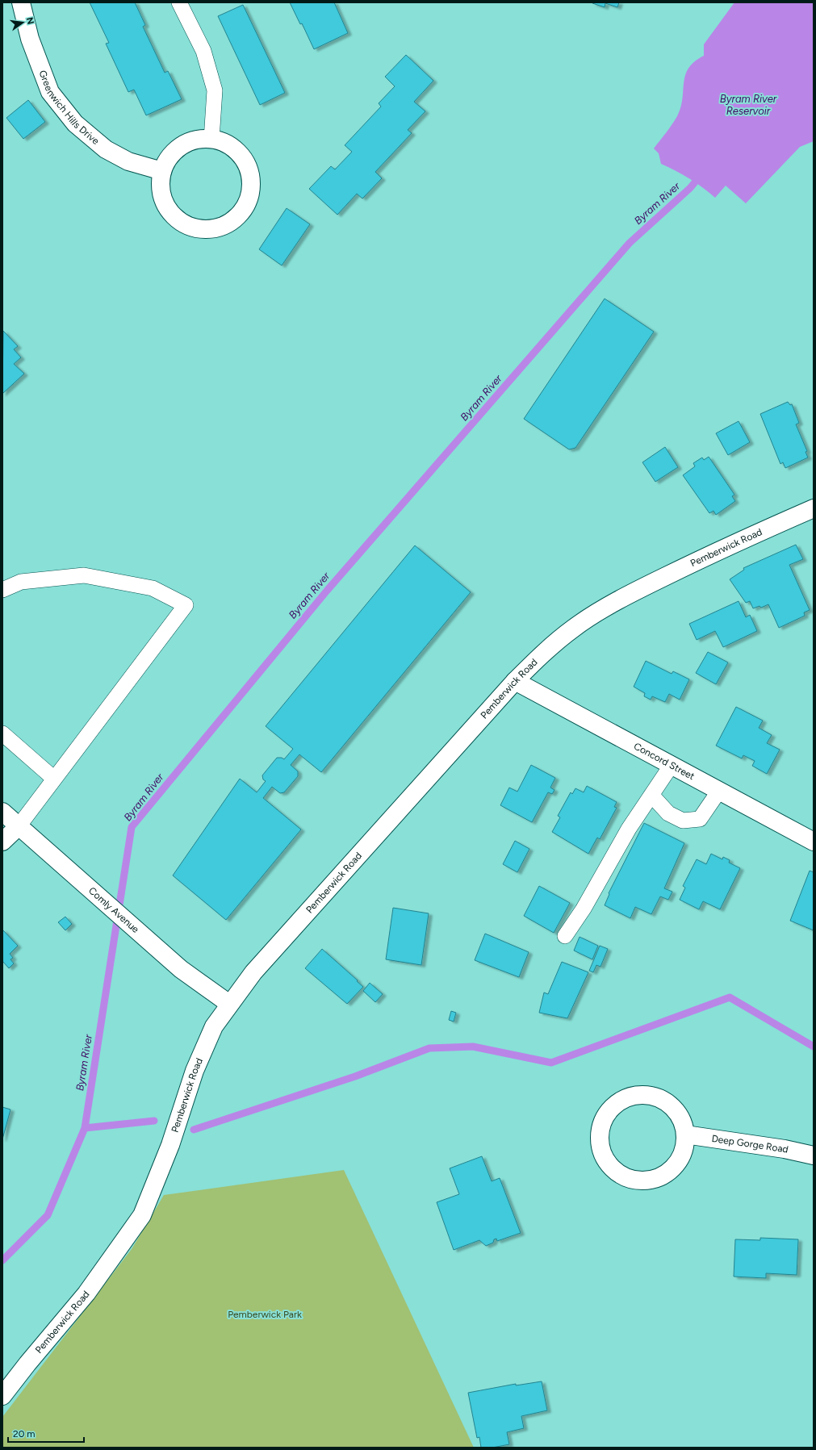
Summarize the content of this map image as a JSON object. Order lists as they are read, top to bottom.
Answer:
{
  "streets": {
    "street": [
      "Greenwich Hills Drive",
      "Pemberwick Road",
      "Concord Street",
      "Comly Avenue",
      "Deep Gorge Road"
    ]
  },
  "crossings": [
    ["Pemberwick Road", "Concord Street"],
    ["Pemberwick Road", "Comly Avenue"]
  ],
  "water": ["Byram River Reservoir", "Byram River"],
  "parks": ["Pemberwick Park"],
  "scale_bar": "20 m",
  "north": "right"
}
